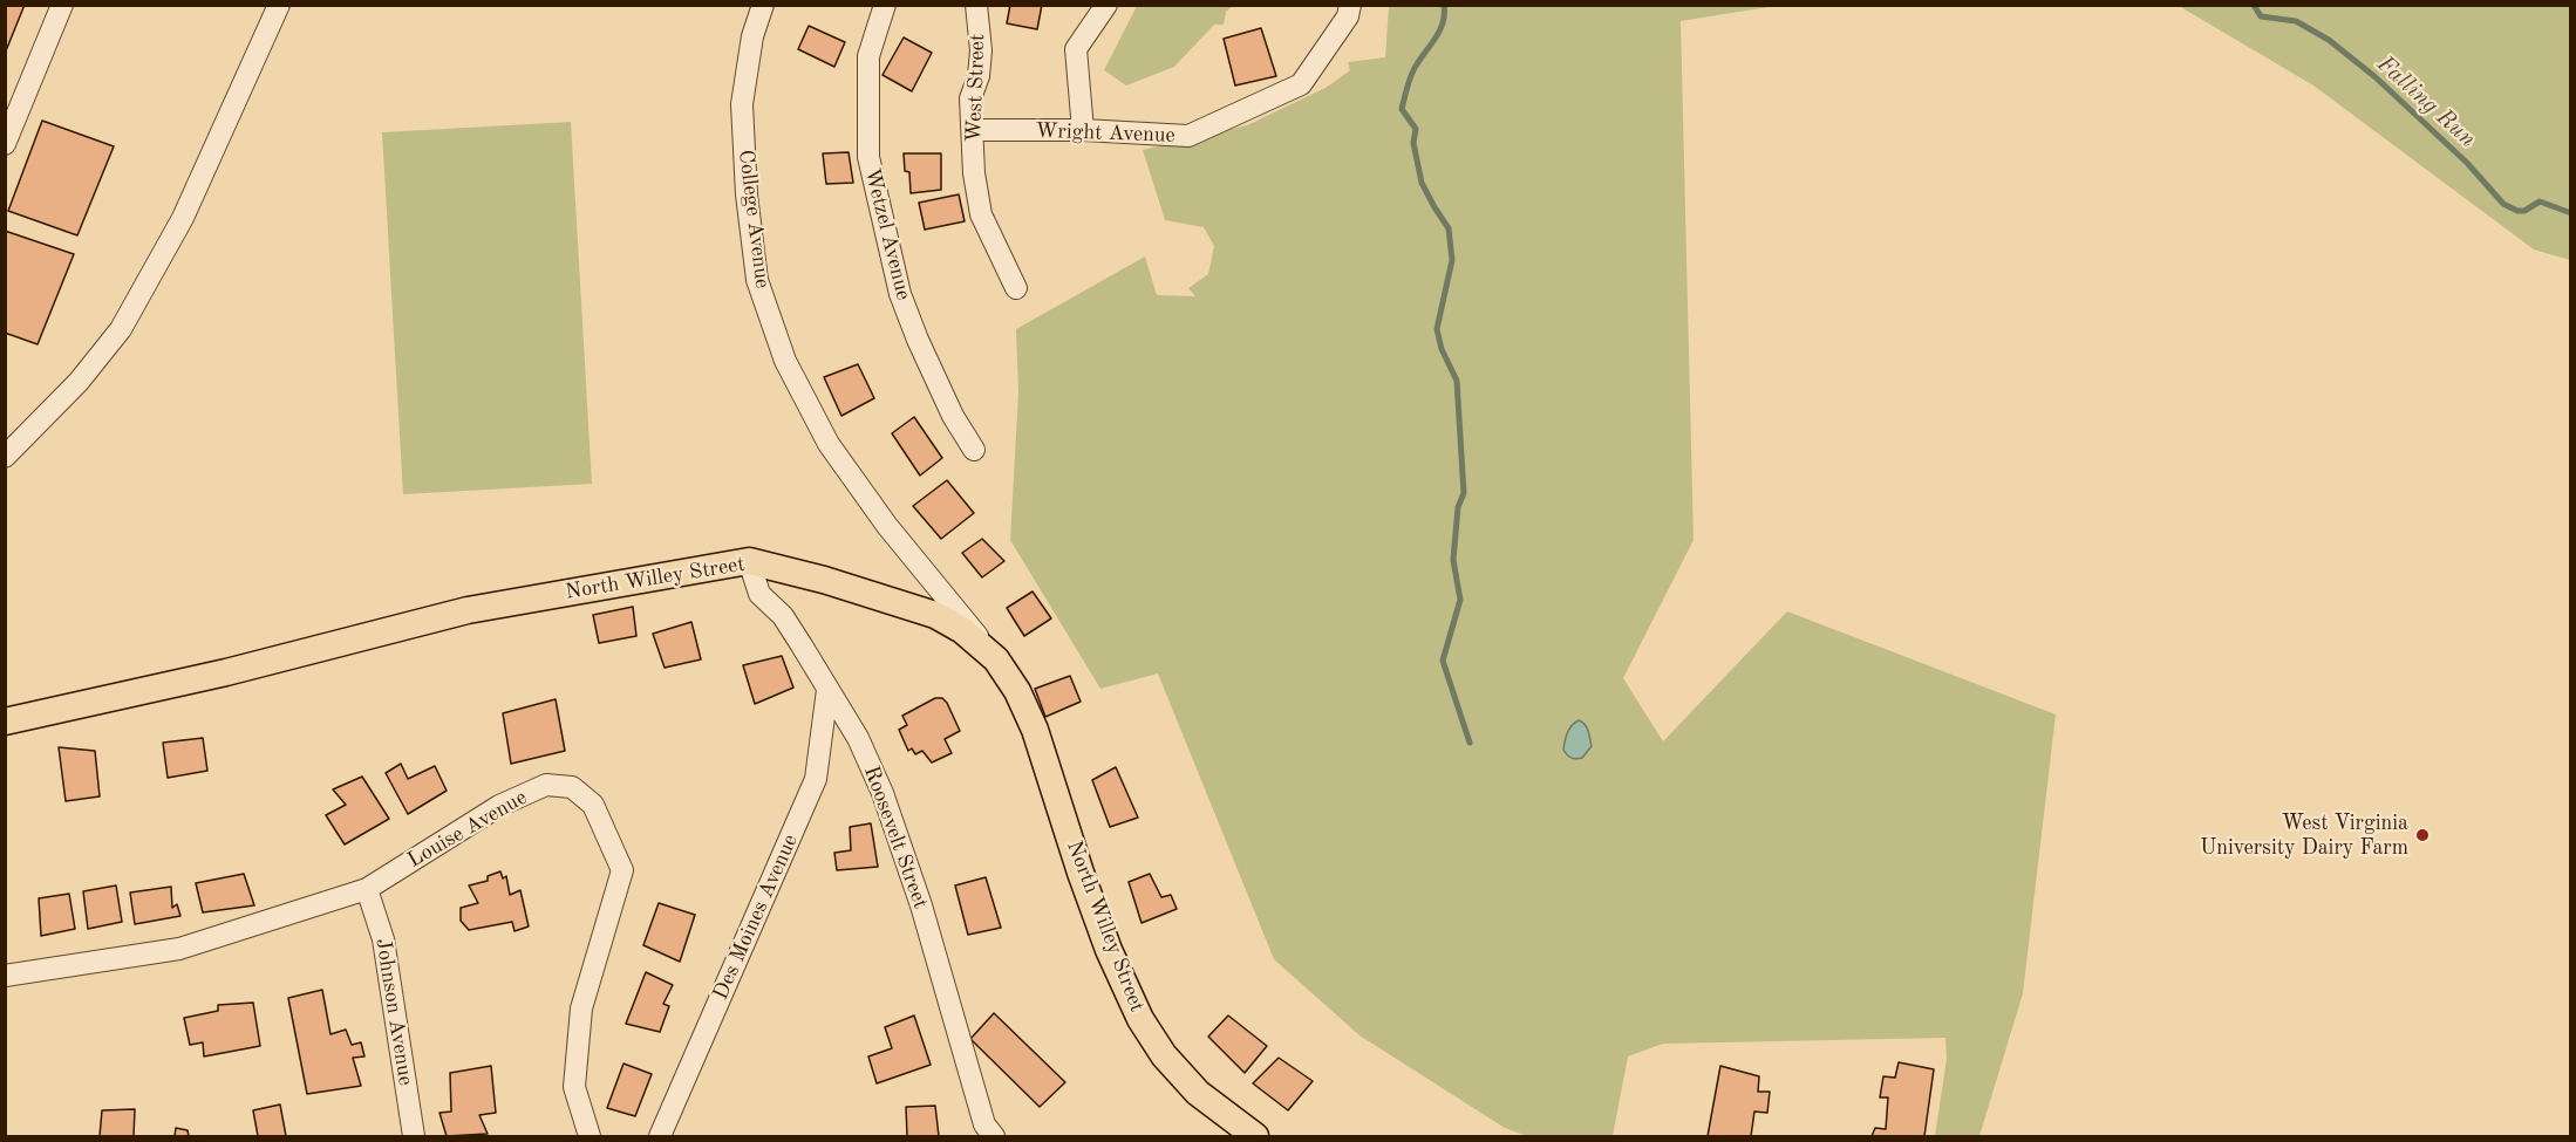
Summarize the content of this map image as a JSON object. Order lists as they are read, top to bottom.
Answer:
{
  "streets": {
    "main road": ["North Willey Street"],
    "street": [
      "West Street",
      "Wright Avenue",
      "College Avenue",
      "Wetzel Avenue",
      "Louise Avenue",
      "Roosevelt Street",
      "Des Moines Avenue",
      "Johnson Avenue"
    ]
  },
  "crossings": [
    ["West Street", "Wright Avenue"],
    ["College Avenue", "North Willey Street"],
    ["North Willey Street", "Roosevelt Street"],
    ["Louise Avenue", "Johnson Avenue"],
    ["Roosevelt Street", "Des Moines Avenue"]
  ],
  "water": ["Falling Run"],
  "places": ["West Virginia University Dairy Farm"]
}
